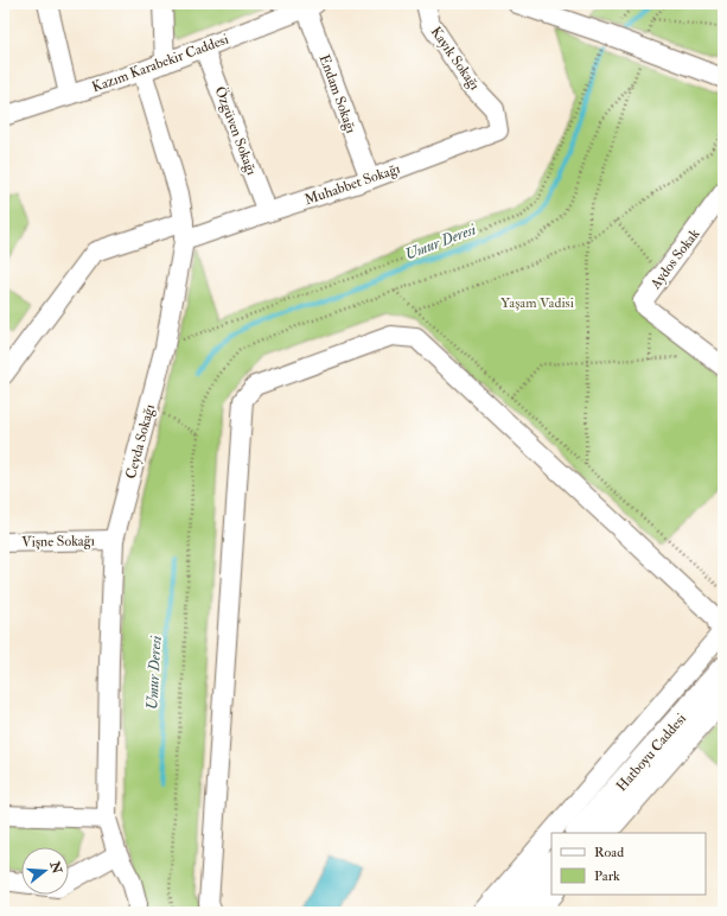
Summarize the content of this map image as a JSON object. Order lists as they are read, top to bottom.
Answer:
{
  "streets": {
    "main road": ["Hatboyu Caddesi"],
    "street": [
      "Kayık Sokağı",
      "Kazım Karabekir Caddesi",
      "Endam Sokağı",
      "Özgüven Sokağı",
      "Muhabbet Sokağı",
      "Aydos Sokak",
      "Ceyda Sokağı",
      "Vişne Sokağı"
    ]
  },
  "crossings": [
    ["Kayık Sokağı", "Muhabbet Sokağı"],
    ["Kazım Karabekir Caddesi", "Endam Sokağı"],
    ["Kazım Karabekir Caddesi", "Özgüven Sokağı"],
    ["Kazım Karabekir Caddesi", "Ceyda Sokağı"],
    ["Endam Sokağı", "Muhabbet Sokağı"],
    ["Özgüven Sokağı", "Muhabbet Sokağı"],
    ["Muhabbet Sokağı", "Ceyda Sokağı"],
    ["Ceyda Sokağı", "Vişne Sokağı"]
  ],
  "water": ["Umur Deresi"],
  "parks": ["Yaşam Vadisi"],
  "legend": ["Road", "Park"],
  "north": "right"
}
